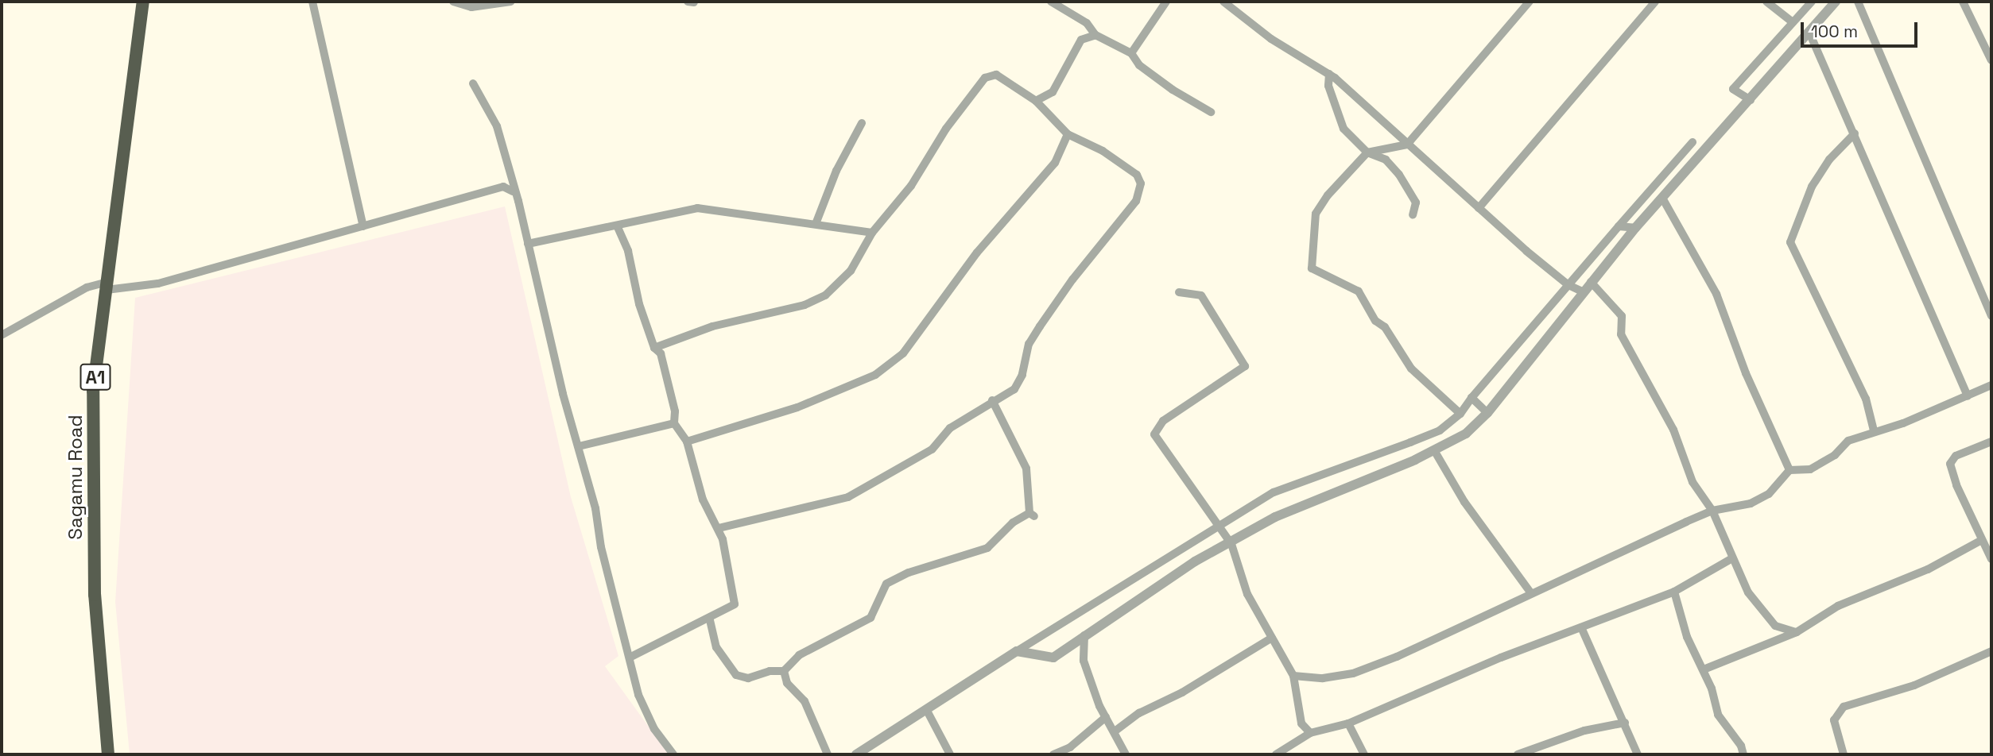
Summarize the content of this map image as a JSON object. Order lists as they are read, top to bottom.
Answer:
{
  "streets": {
    "highway": ["A1", "Sagamu Road"]
  },
  "scale_bar": "100 m"
}
